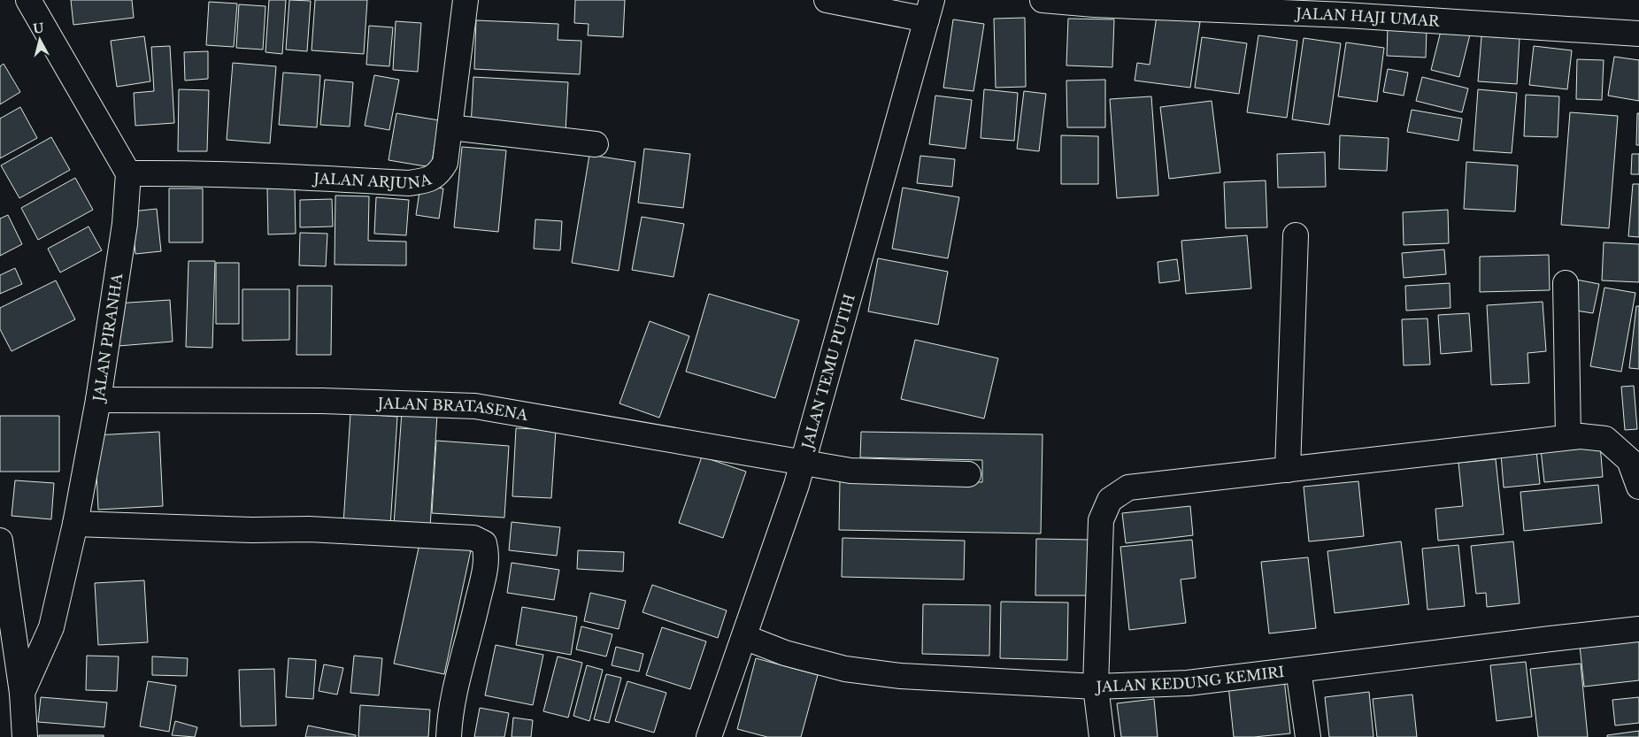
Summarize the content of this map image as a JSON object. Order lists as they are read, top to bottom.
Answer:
{
  "streets": {
    "street": [
      "JALAN HAJI UMAR",
      "JALAN ARJUNA",
      "JALAN PIRANHA",
      "JALAN TEMU PUTIH",
      "JALAN BRATASENA",
      "JALAN KEDUNG KEMIRI"
    ]
  },
  "crossings": [
    ["JALAN ARJUNA", "JALAN PIRANHA"],
    ["JALAN PIRANHA", "JALAN BRATASENA"],
    ["JALAN TEMU PUTIH", "JALAN BRATASENA"],
    ["JALAN TEMU PUTIH", "JALAN KEDUNG KEMIRI"]
  ],
  "north": "top"
}
